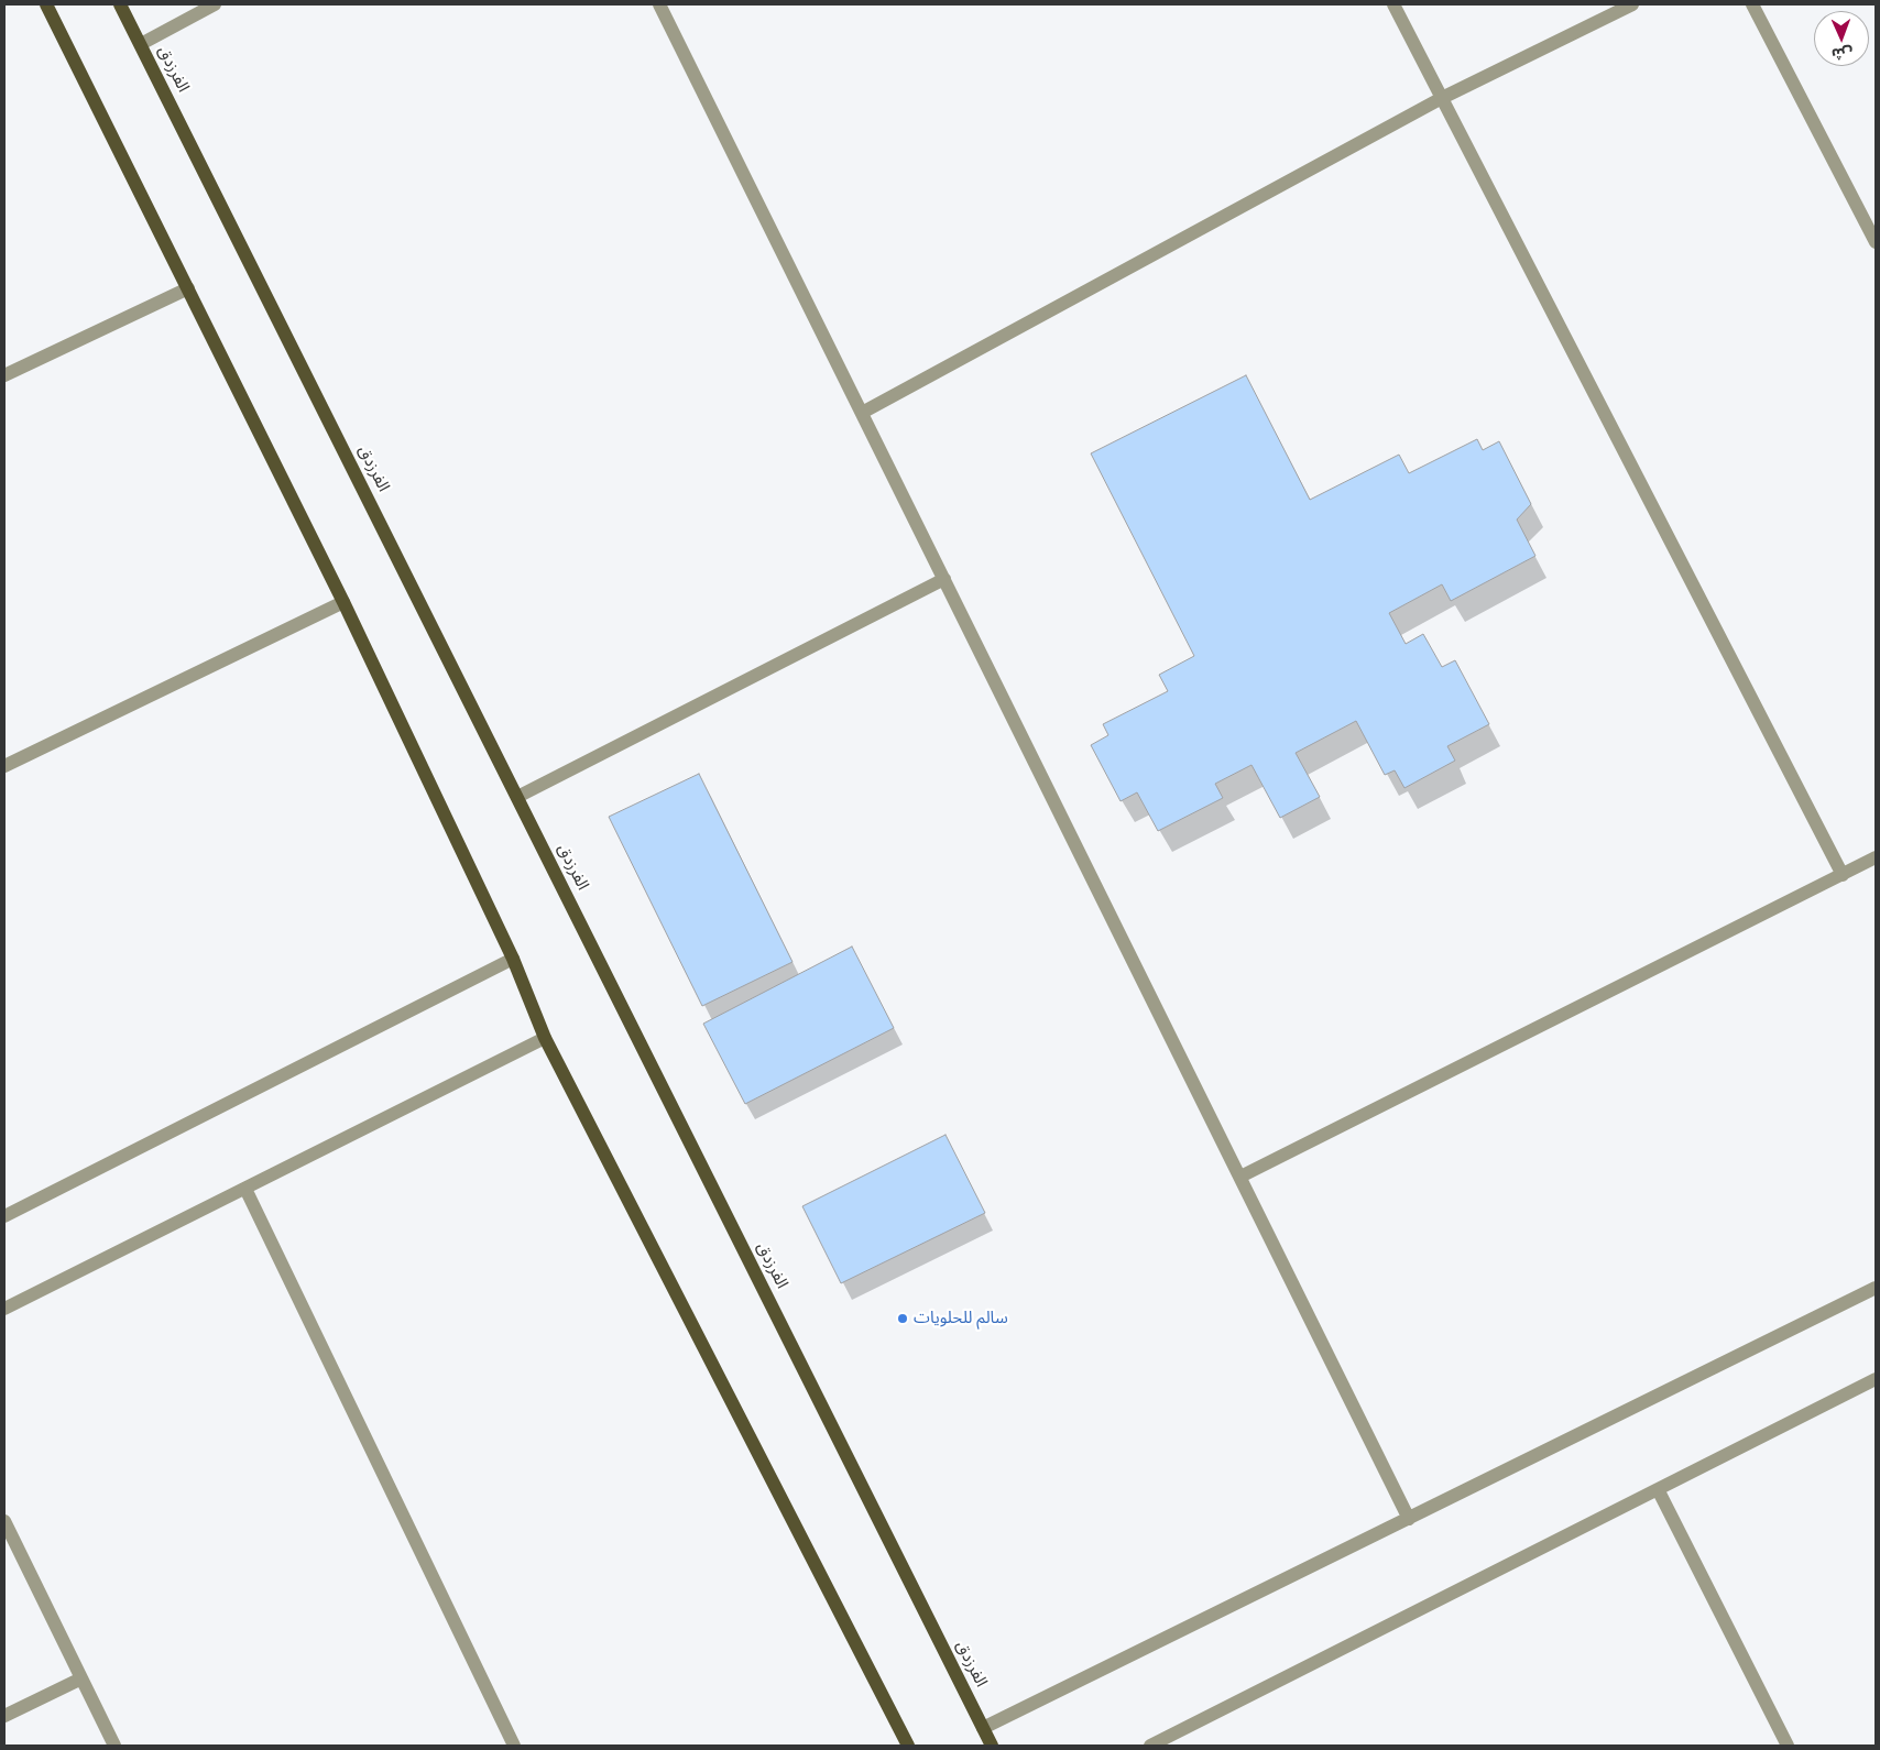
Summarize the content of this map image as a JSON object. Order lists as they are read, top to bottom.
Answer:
{
  "streets": {
    "main road": ["الفرزدق"]
  },
  "places": ["سالم للحلويات"],
  "north": "bottom"
}
